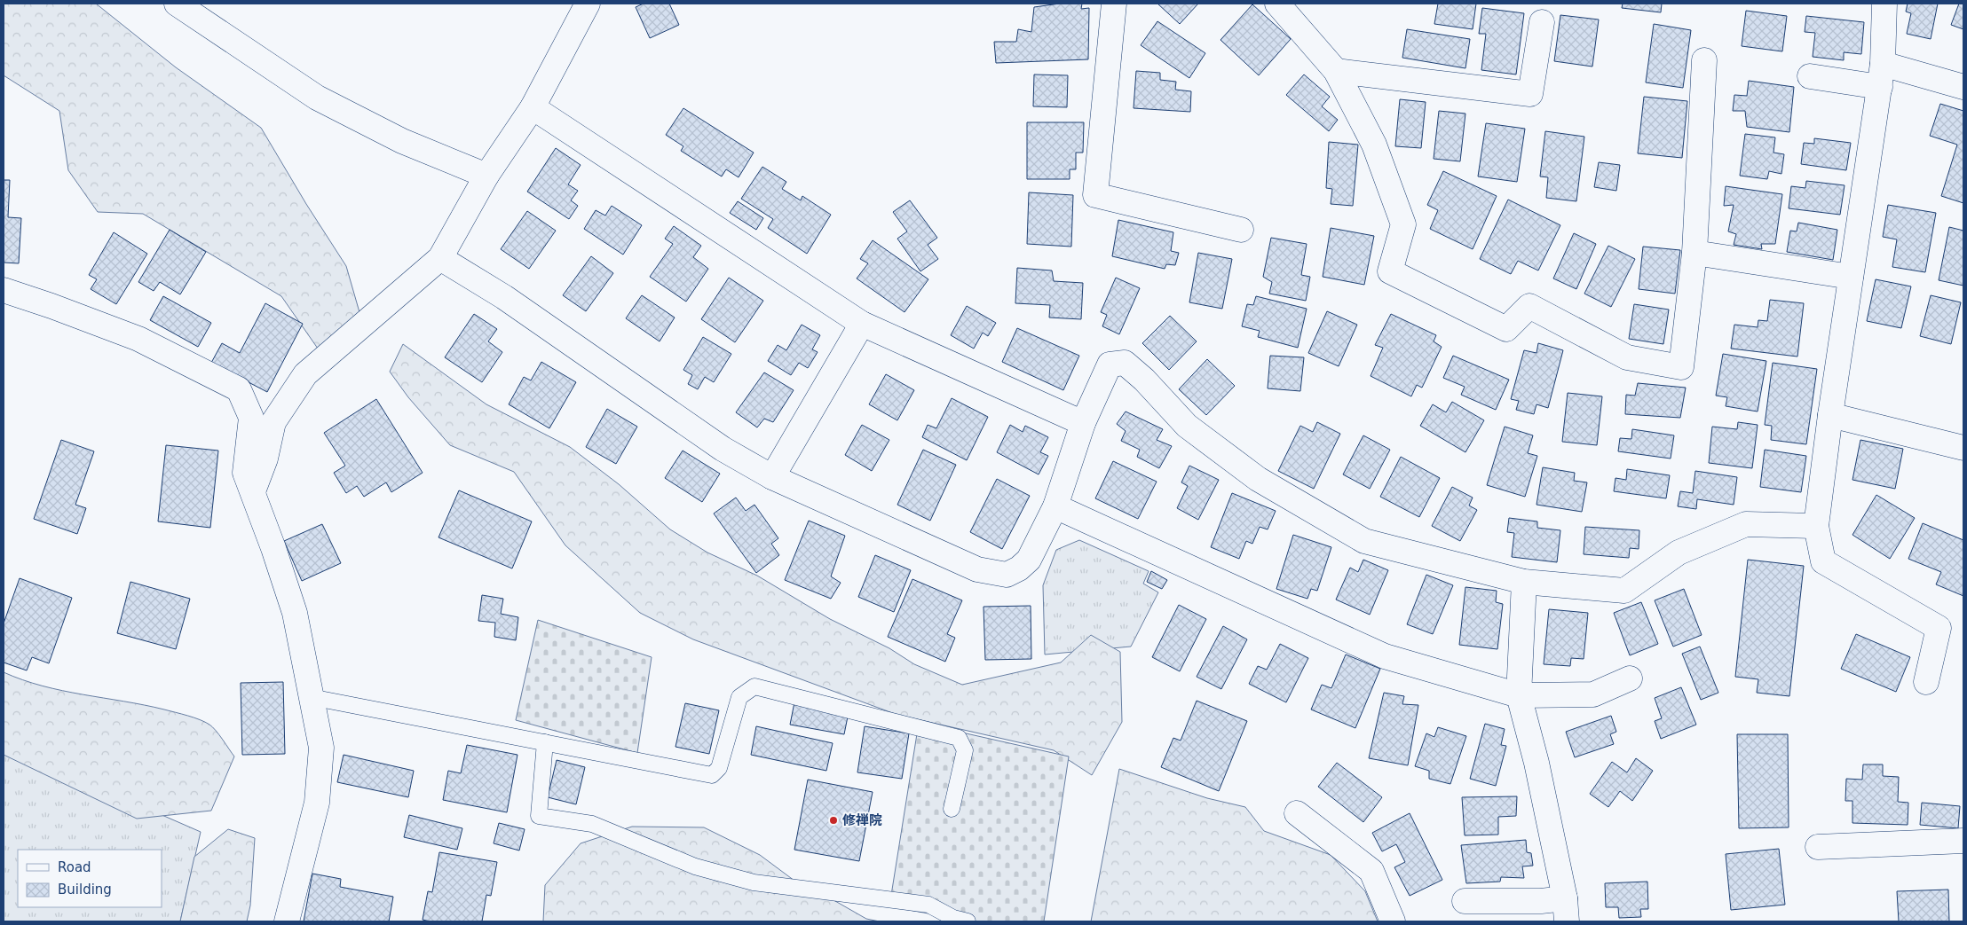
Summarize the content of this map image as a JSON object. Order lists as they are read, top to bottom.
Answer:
{
  "places": ["修禅院"],
  "legend": ["Road", "Building"]
}
